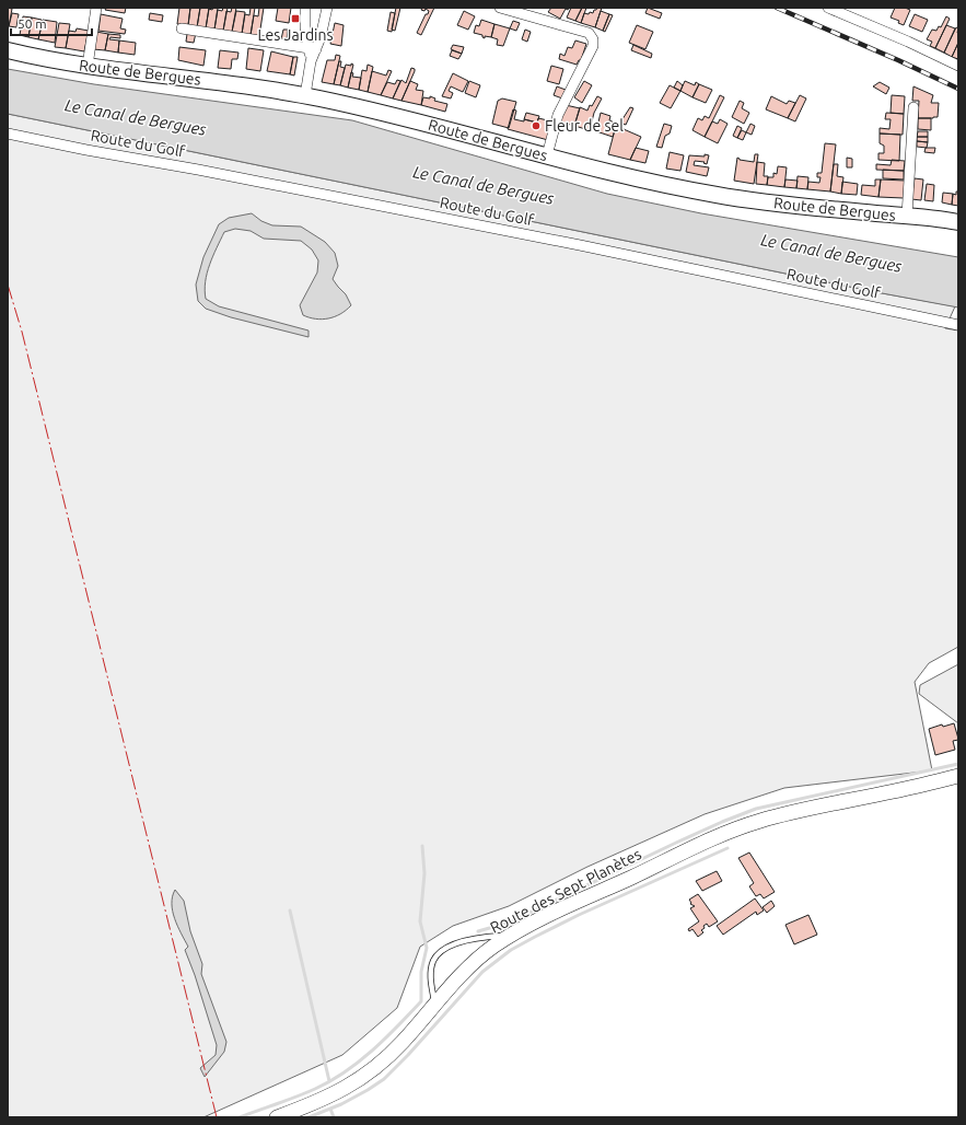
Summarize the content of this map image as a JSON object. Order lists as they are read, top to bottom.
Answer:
{
  "streets": {
    "main road": ["Route de Bergues", "Route des Sept Planètes"],
    "street": ["Route du Golf"]
  },
  "water": ["Le Canal de Bergues"],
  "places": {
    "transit": ["Les Jardins"],
    "other": ["Fleur de sel"]
  },
  "scale_bar": "50 m"
}
